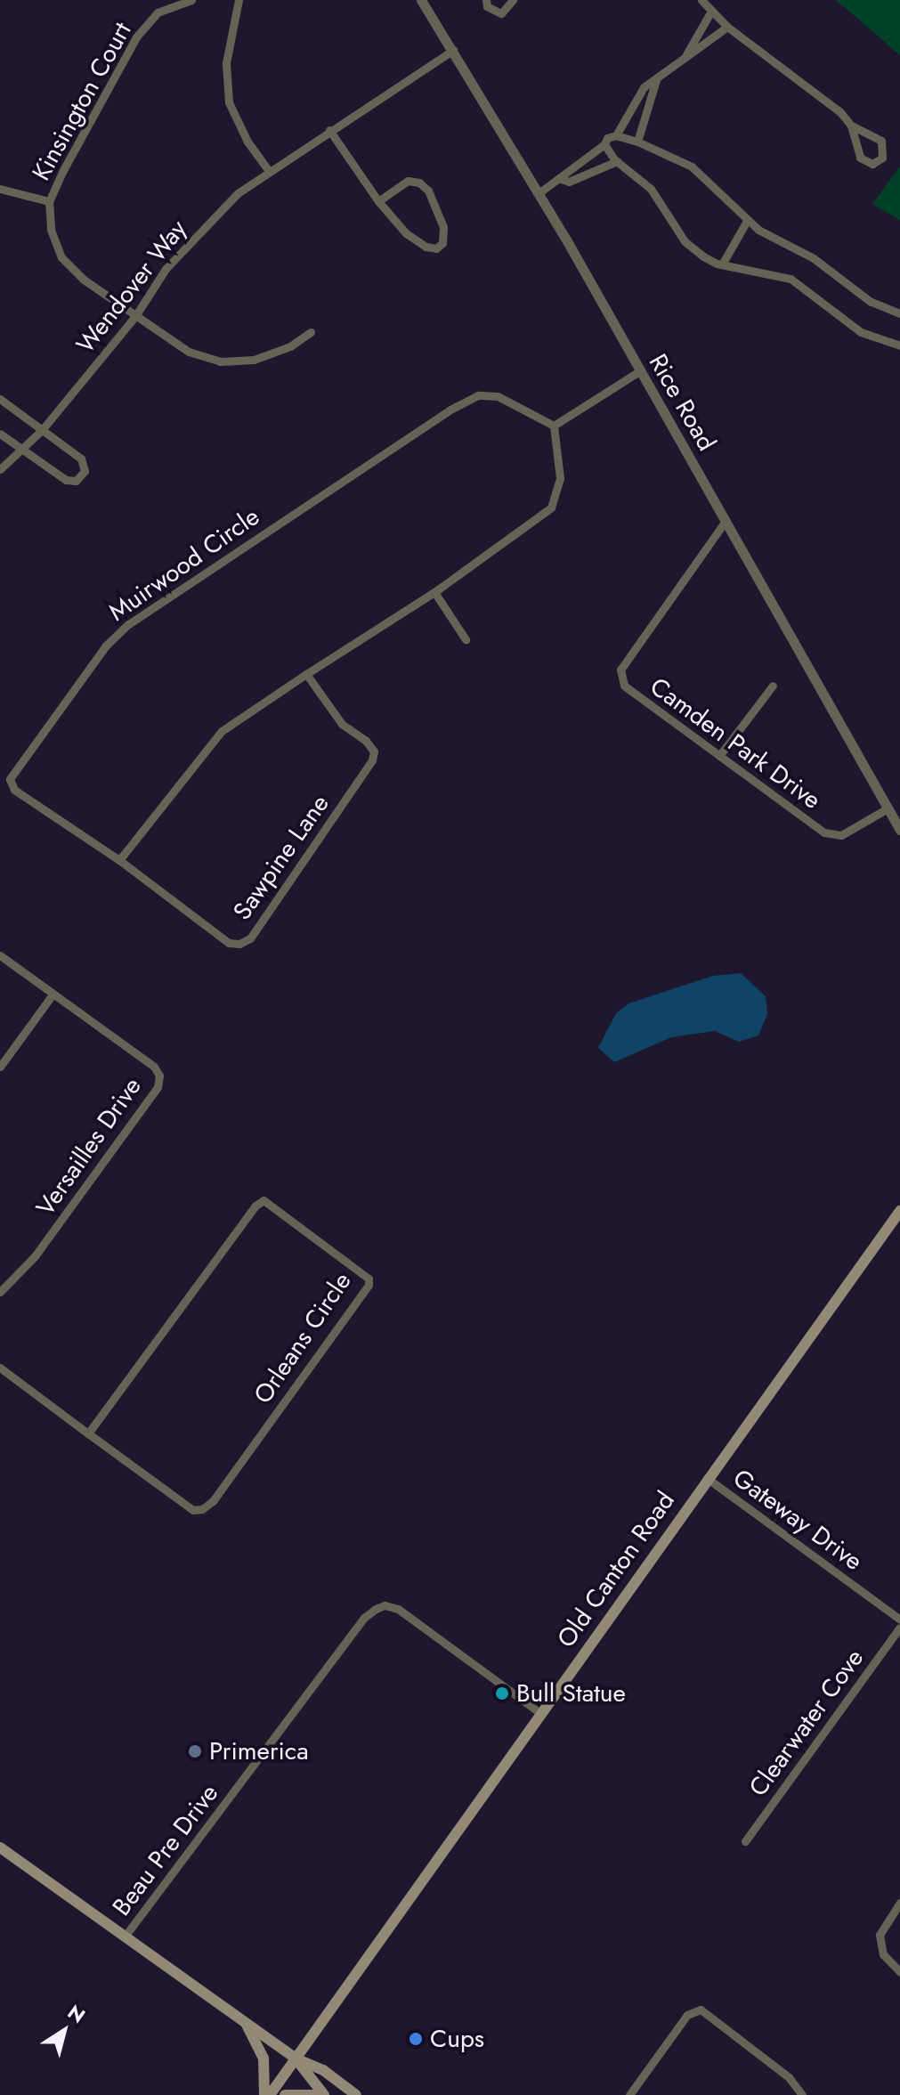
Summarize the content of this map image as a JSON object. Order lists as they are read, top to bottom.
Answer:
{
  "streets": {
    "main road": ["Old Canton Road"],
    "street": [
      "Kinsington Court",
      "Wendover Way",
      "Rice Road",
      "Muirwood Circle",
      "Camden Park Drive",
      "Sawpine Lane",
      "Versailles Drive",
      "Orleans Circle",
      "Gateway Drive",
      "Clearwater Cove",
      "Beau Pre Drive"
    ]
  },
  "crossings": [
    ["Kinsington Court", "Wendover Way"],
    ["Wendover Way", "Rice Road"],
    ["Rice Road", "Camden Park Drive"],
    ["Muirwood Circle", "Sawpine Lane"],
    ["Gateway Drive", "Old Canton Road"],
    ["Old Canton Road", "Beau Pre Drive"]
  ],
  "places": ["Bull Statue", "Primerica", "Cups"],
  "north": "top right"
}
